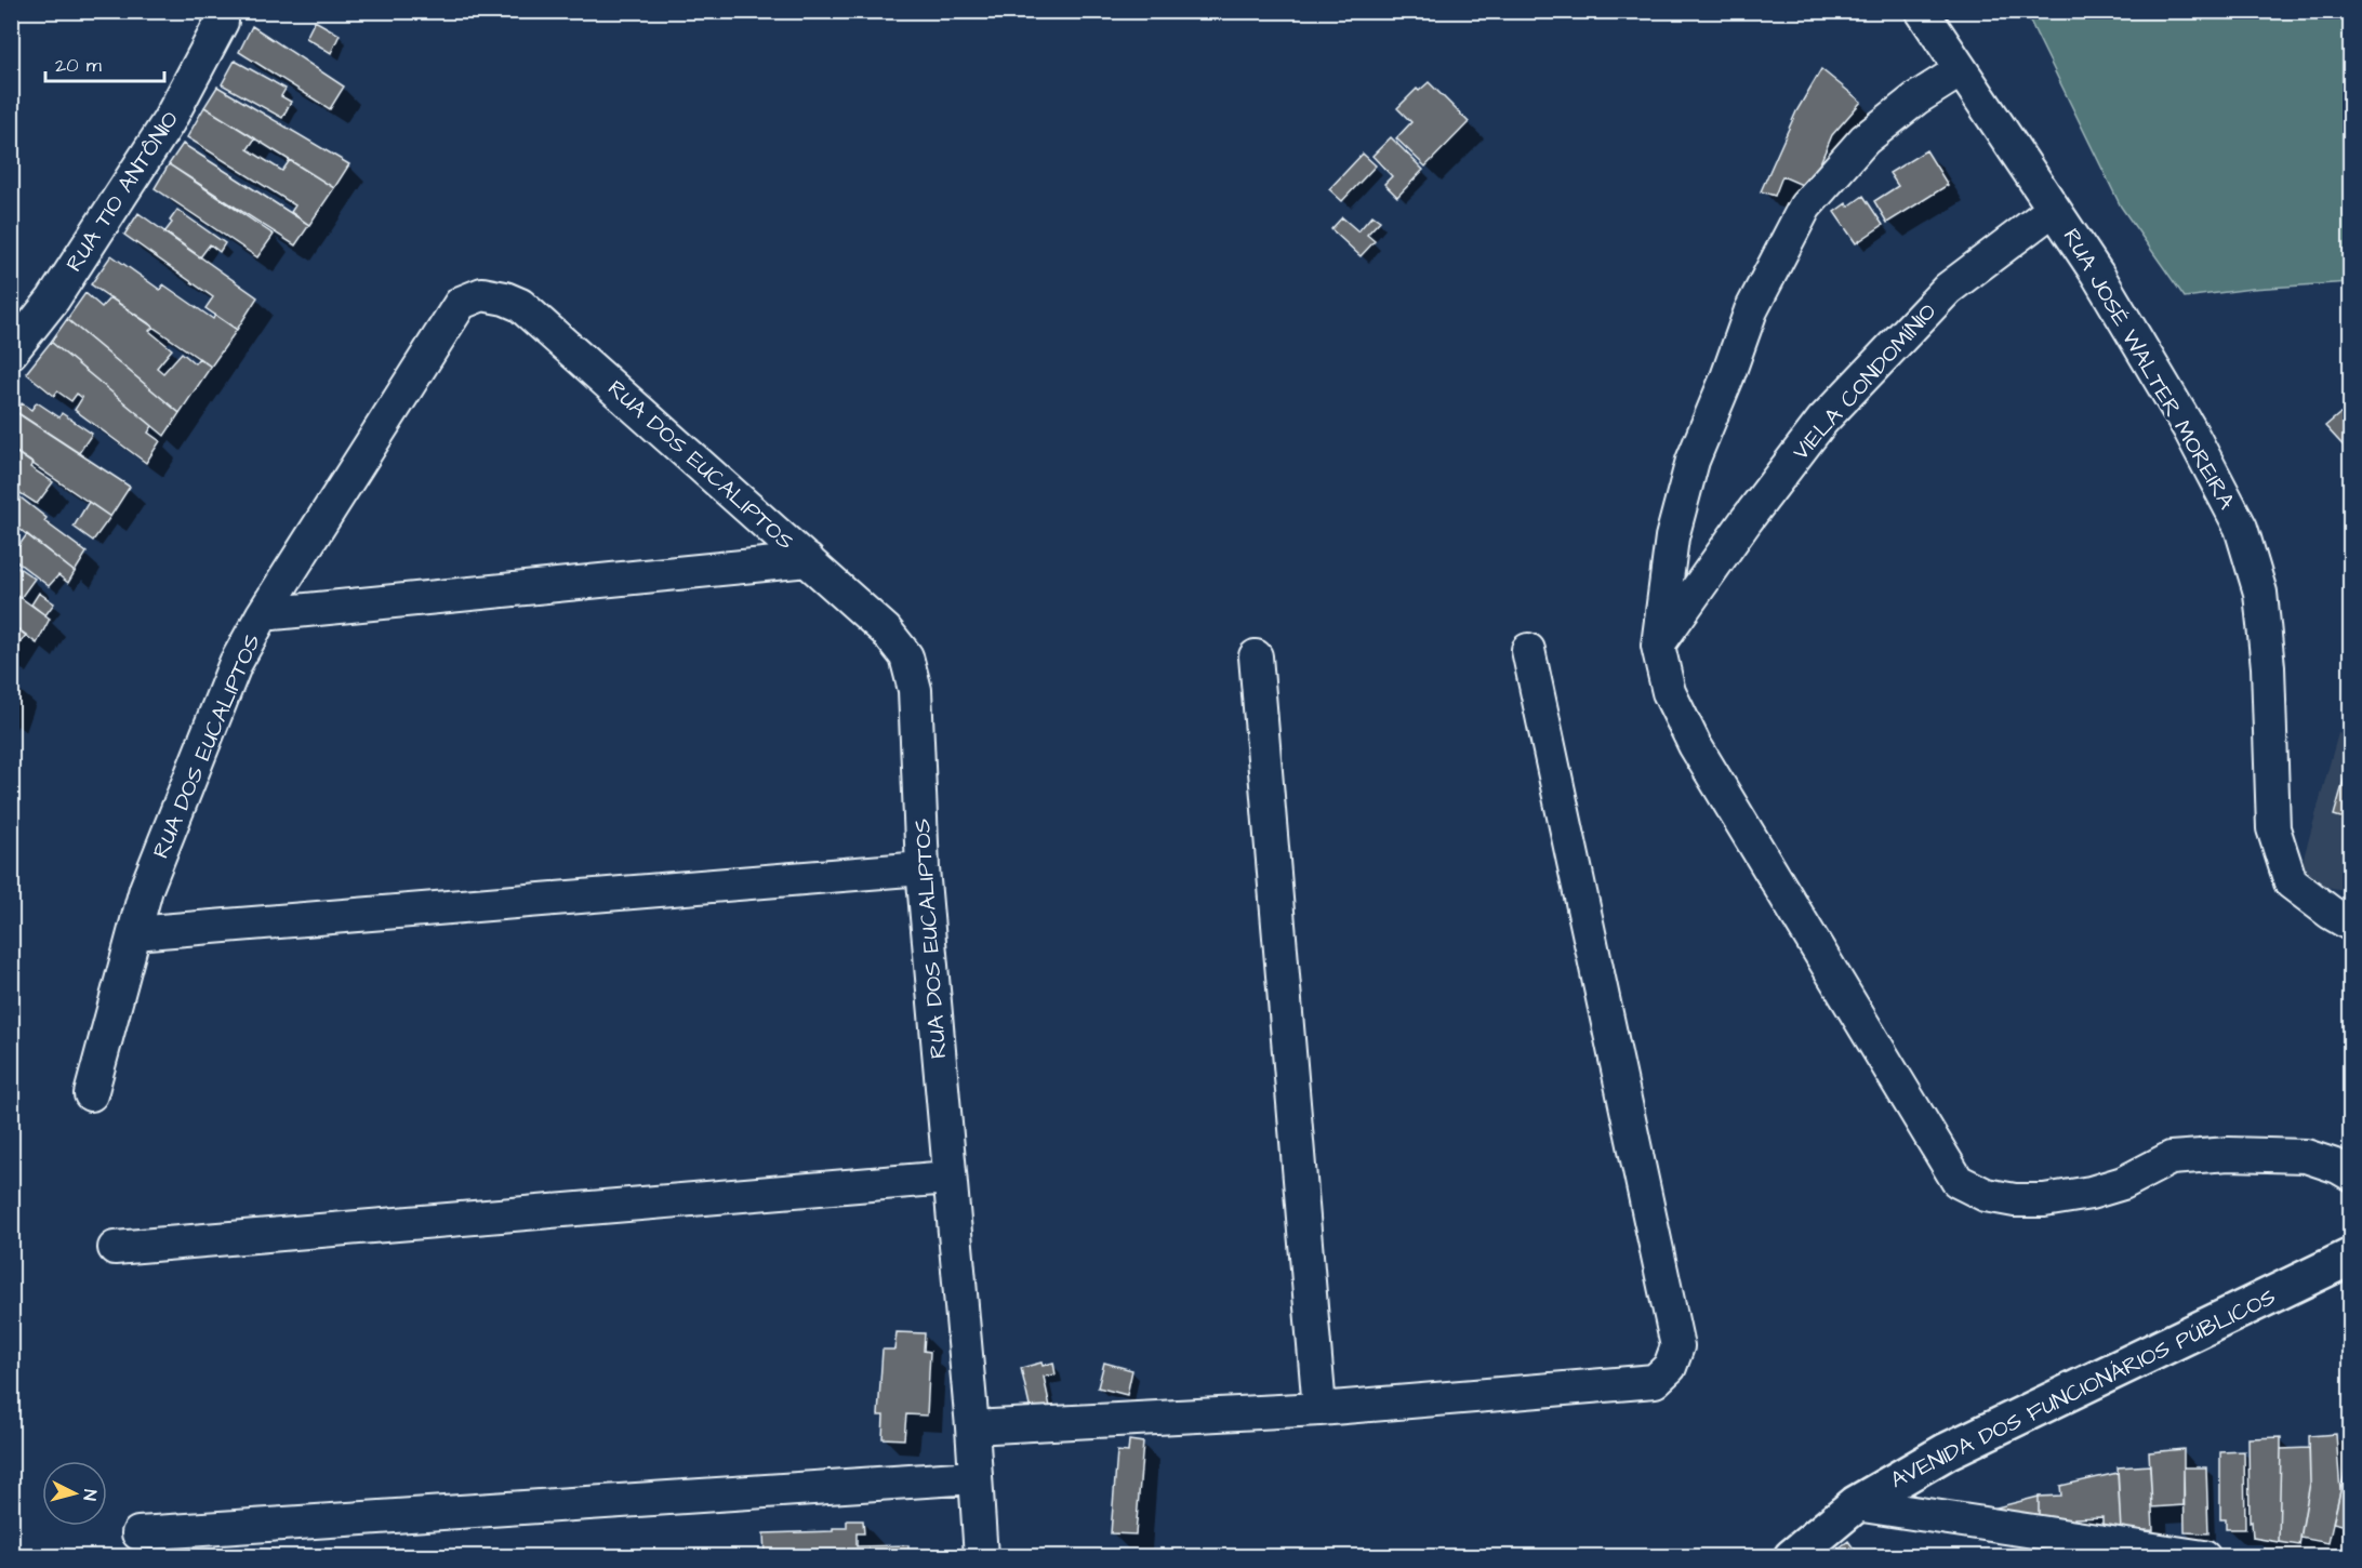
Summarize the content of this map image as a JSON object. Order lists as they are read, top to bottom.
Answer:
{
  "streets": {
    "street": [
      "RUA TIO ANTÔNIO",
      "RUA JOSÉ WALTER MOREIRA",
      "VIELA CONDOMÍNIO",
      "RUA DOS EUCALIPTOS",
      "AVENIDA DOS FUNCIONÁRIOS PÚBLICOS"
    ]
  },
  "crossings": [
    ["RUA JOSÉ WALTER MOREIRA", "VIELA CONDOMÍNIO"]
  ],
  "scale_bar": "20 m",
  "north": "right"
}
